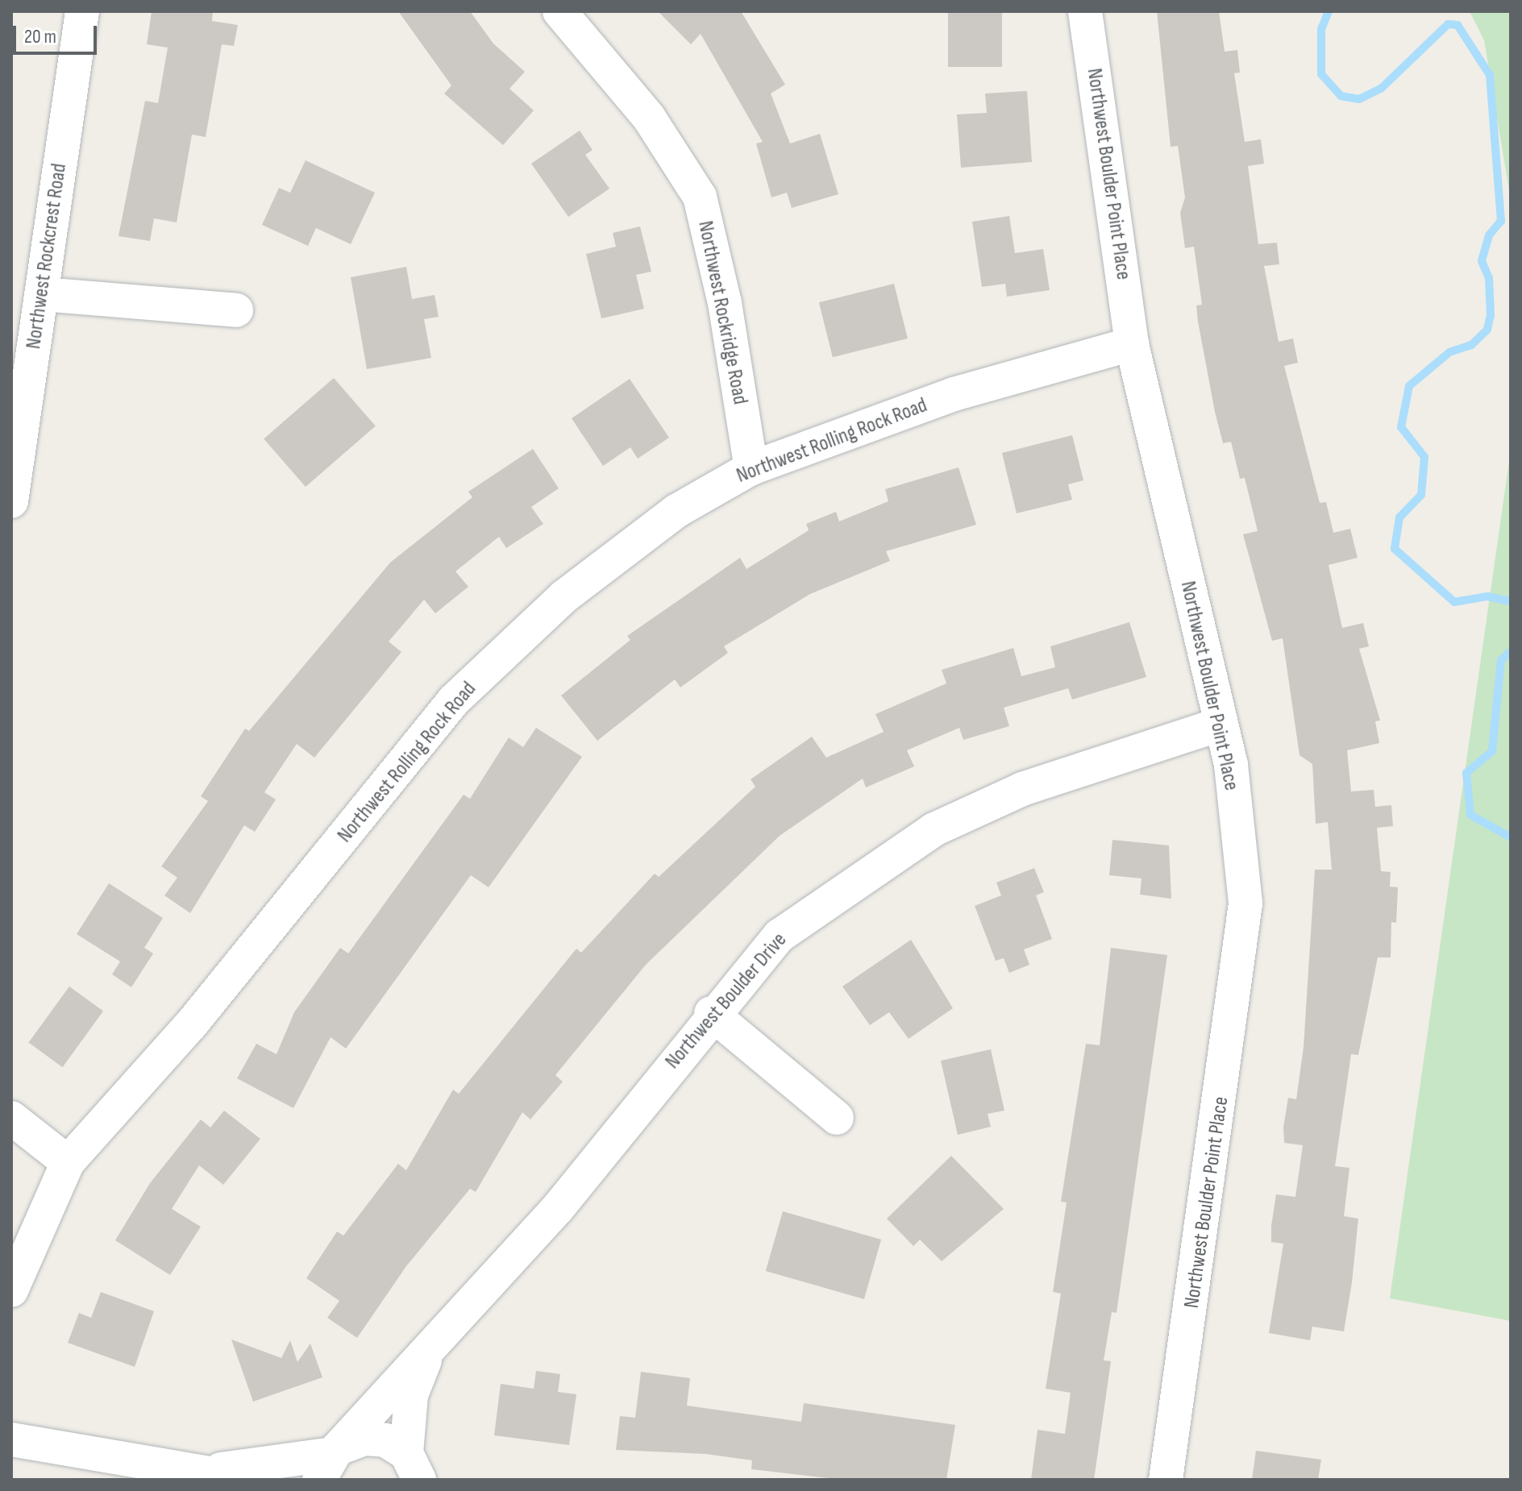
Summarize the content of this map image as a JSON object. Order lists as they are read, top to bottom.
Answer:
{
  "streets": {
    "street": [
      "Northwest Boulder Point Place",
      "Northwest Rockcrest Road",
      "Northwest Rockridge Road",
      "Northwest Rolling Rock Road",
      "Northwest Boulder Drive"
    ]
  },
  "crossings": [
    ["Northwest Boulder Point Place", "Northwest Rolling Rock Road"],
    ["Northwest Boulder Point Place", "Northwest Boulder Drive"],
    ["Northwest Rockridge Road", "Northwest Rolling Rock Road"]
  ],
  "scale_bar": "20 m"
}
